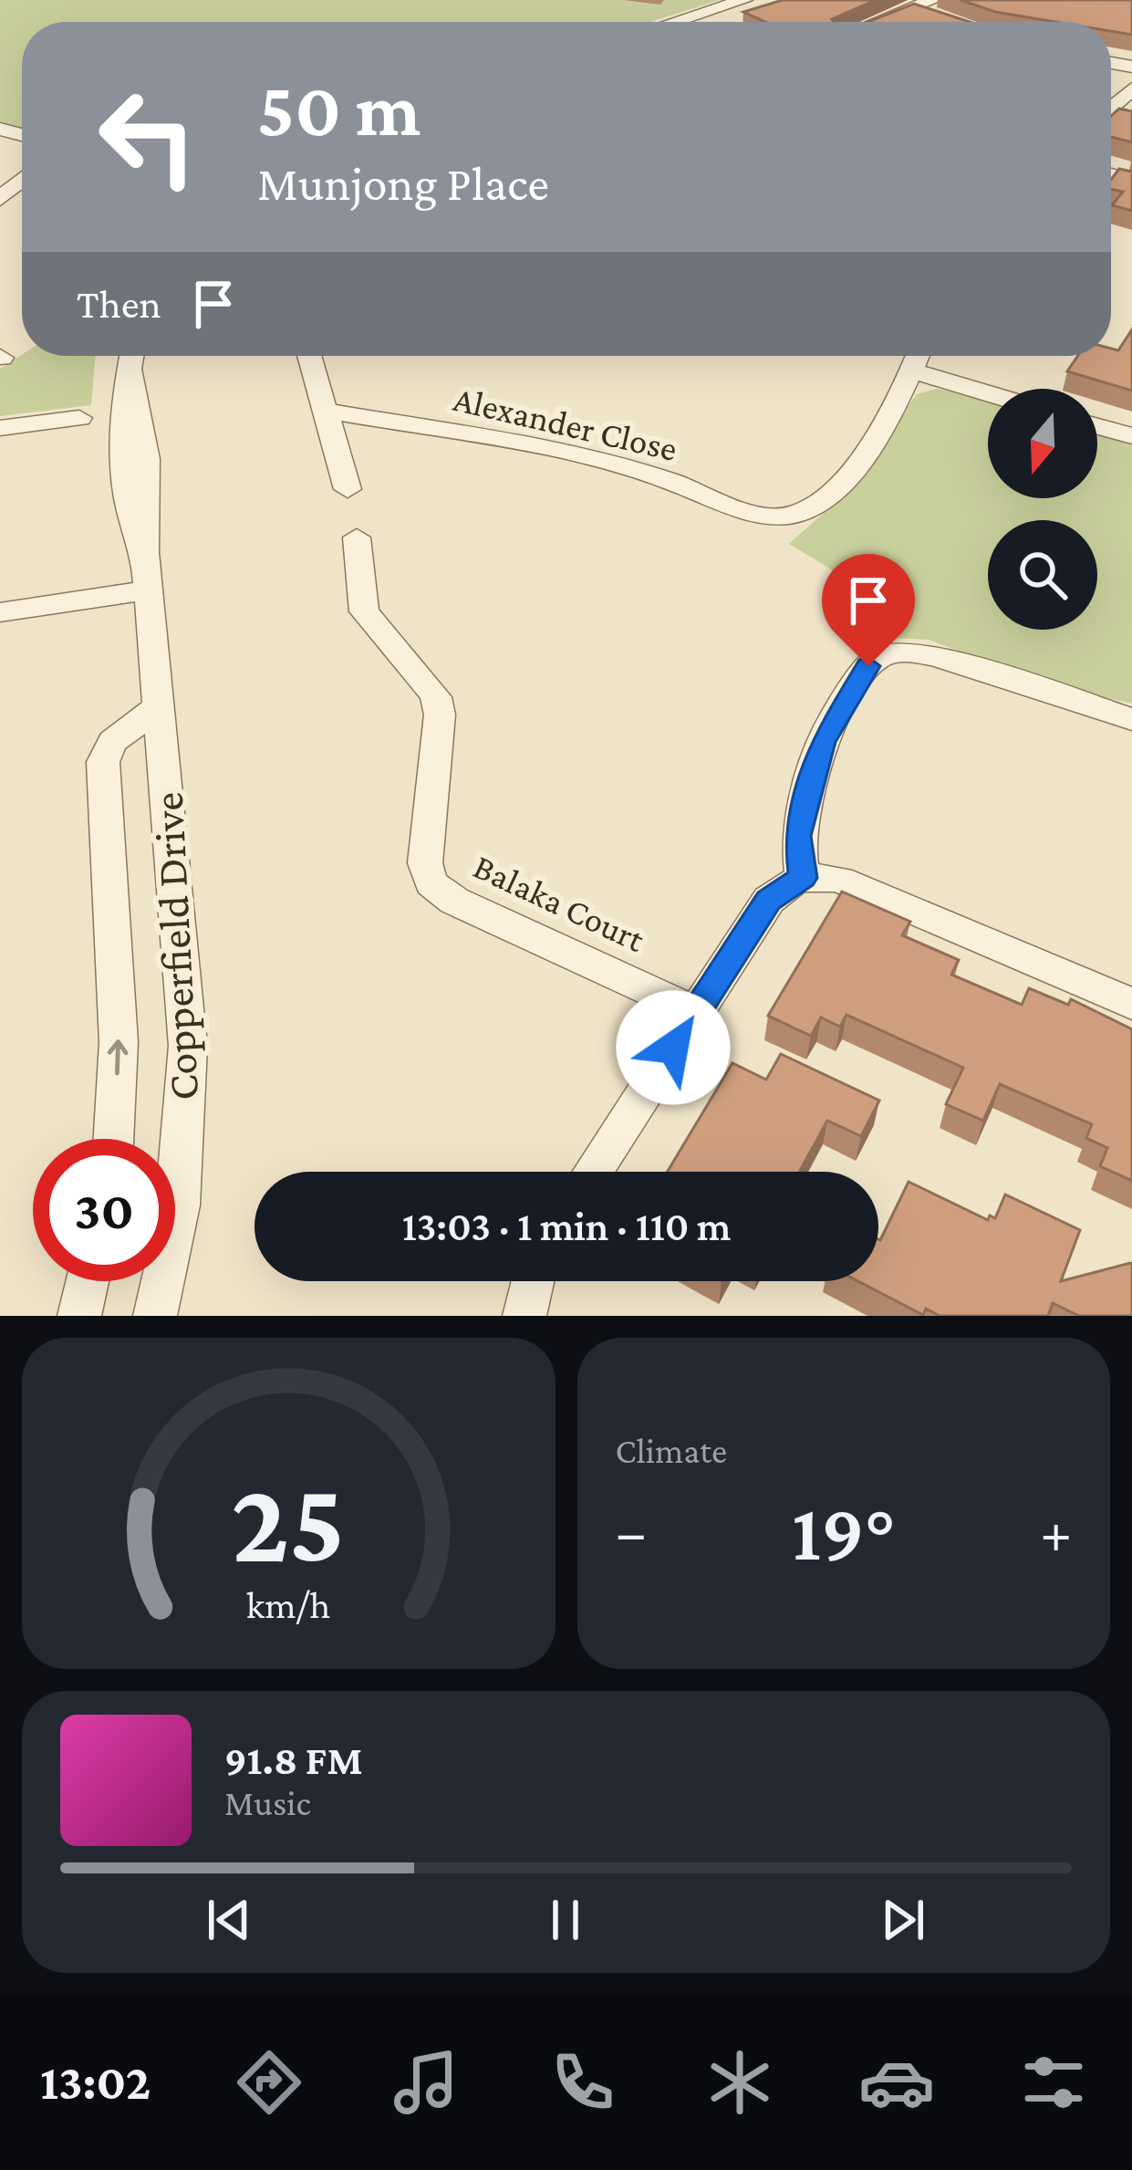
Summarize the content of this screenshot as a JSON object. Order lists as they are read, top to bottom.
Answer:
{
  "streets": {
    "street": ["Alexander Close", "Balaka Court", "Copperfield Drive"]
  },
  "north": "bottom",
  "page": {
    "turn": ["50 m", "Munjong Place"],
    "then": "Then",
    "limit": "30",
    "trip": "13:03 · 1 min · 110 m",
    "tile": "Climate",
    "heat": ["−", "19°", "+"],
    "song": ["91.8 FM", "Music"],
    "tabs": "13:02",
    "gauge": ["25", "km/h"]
  }
}
